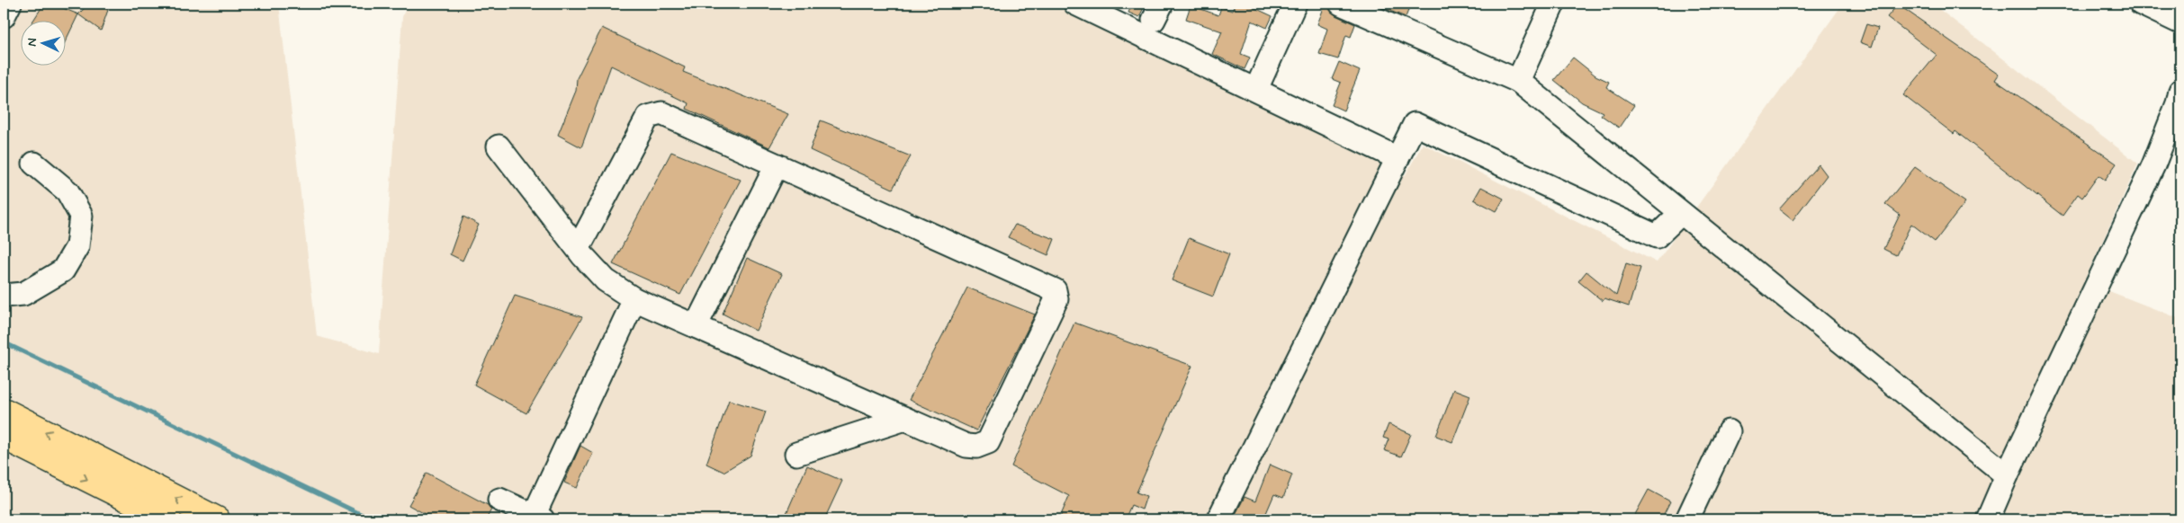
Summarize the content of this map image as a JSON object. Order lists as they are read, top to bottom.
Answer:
{
  "north": "left"
}
